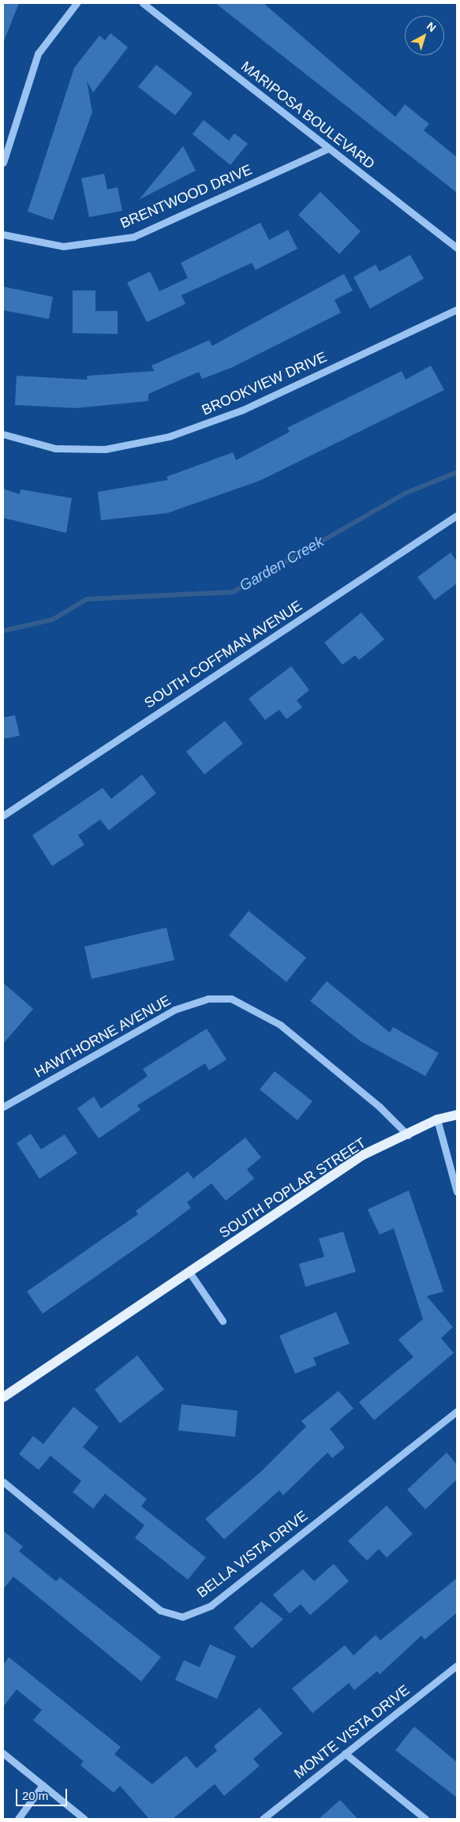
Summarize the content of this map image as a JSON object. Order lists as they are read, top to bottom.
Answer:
{
  "streets": {
    "main road": ["SOUTH POPLAR STREET"],
    "street": [
      "MARIPOSA BOULEVARD",
      "BRENTWOOD DRIVE",
      "BROOKVIEW DRIVE",
      "SOUTH COFFMAN AVENUE",
      "HAWTHORNE AVENUE",
      "BELLA VISTA DRIVE",
      "MONTE VISTA DRIVE"
    ]
  },
  "crossings": [
    ["MARIPOSA BOULEVARD", "BRENTWOOD DRIVE"],
    ["HAWTHORNE AVENUE", "SOUTH POPLAR STREET"]
  ],
  "water": ["Garden Creek"],
  "scale_bar": "20 m",
  "north": "top right"
}
